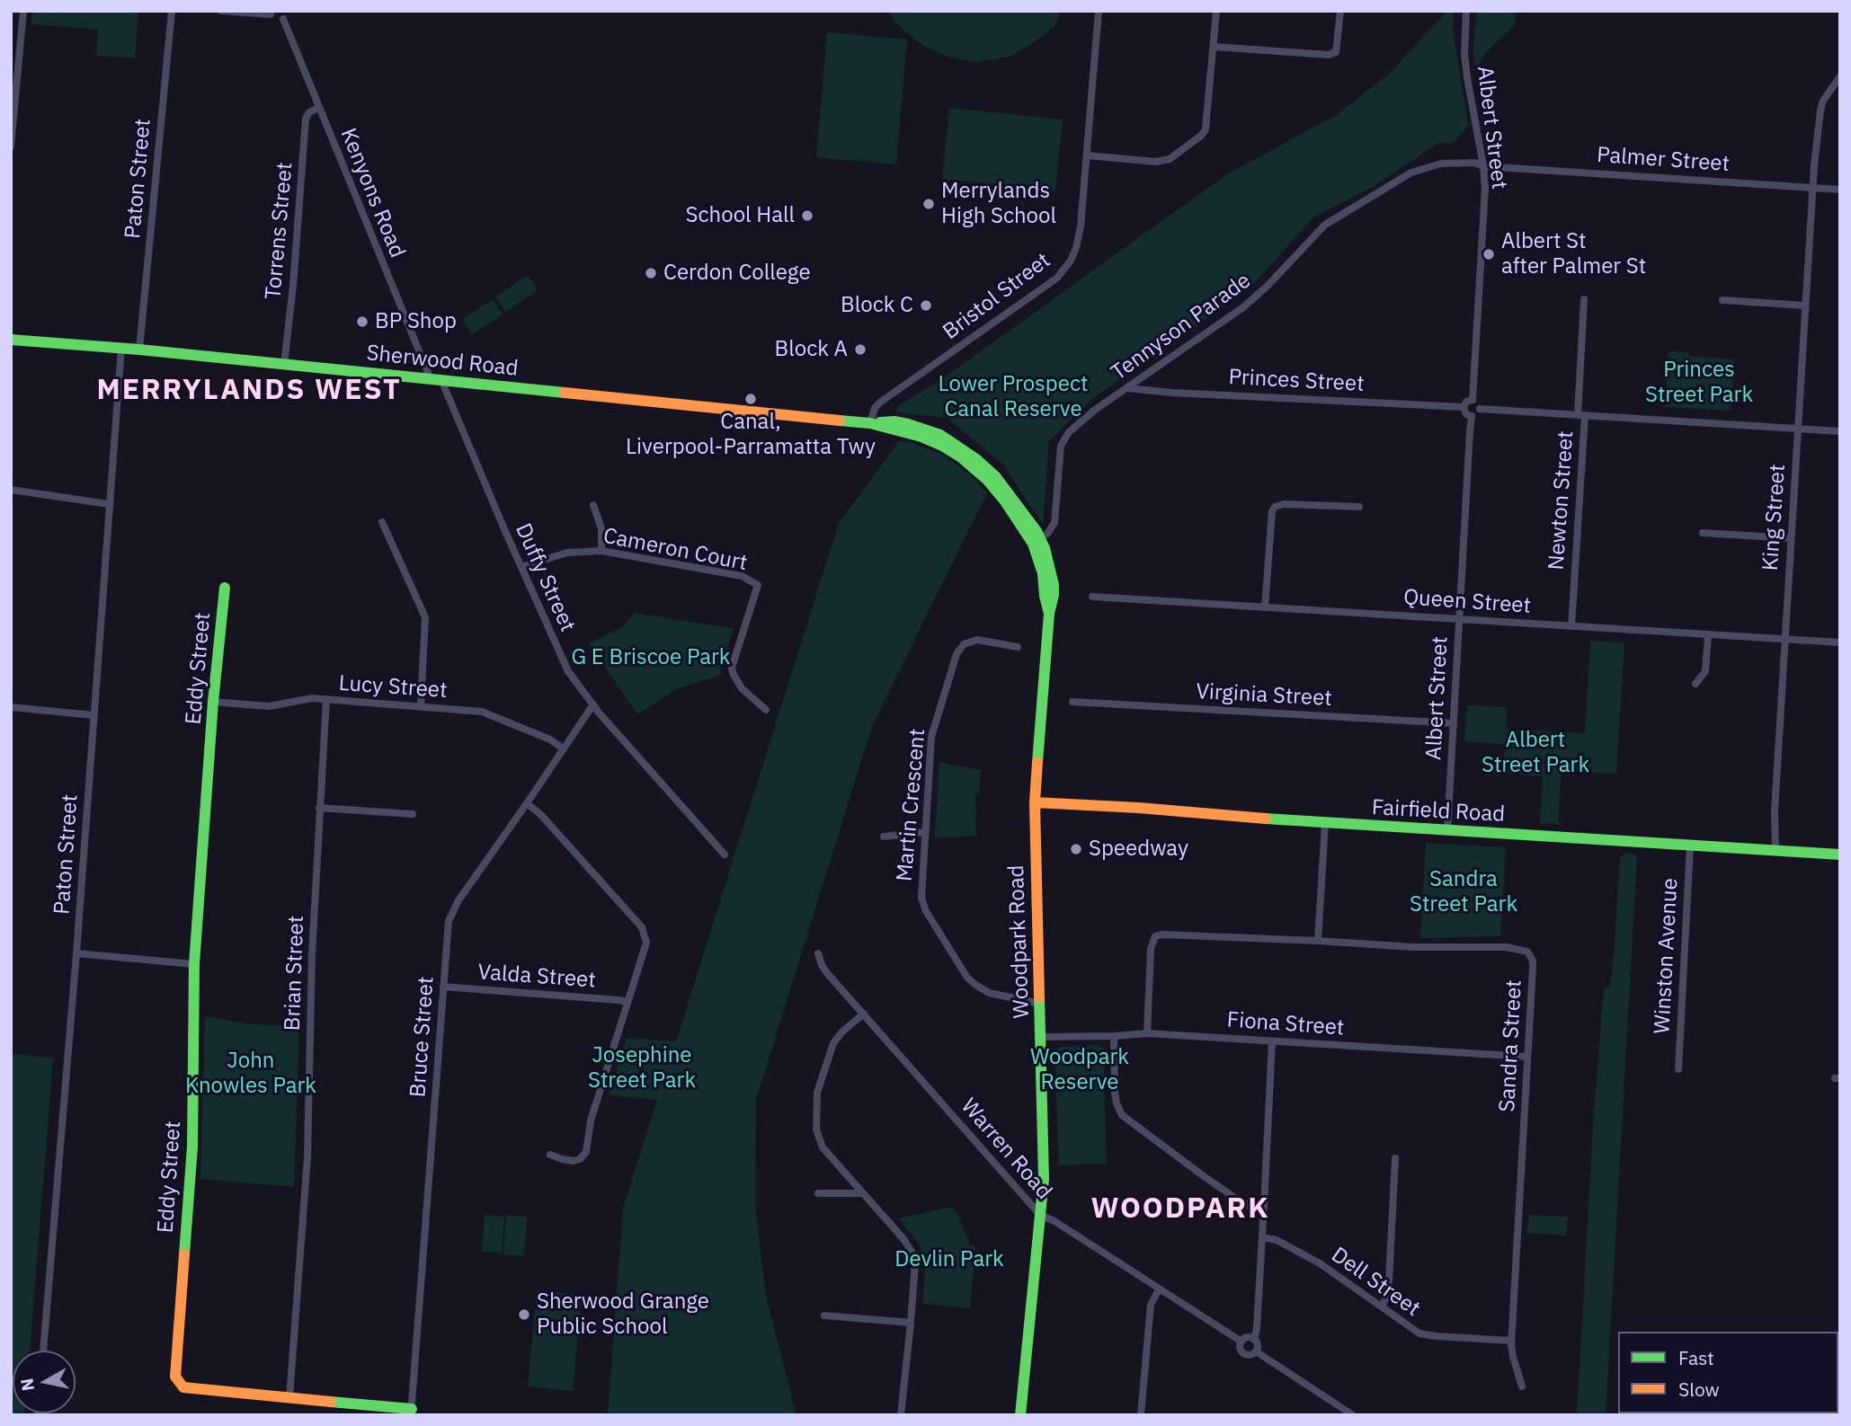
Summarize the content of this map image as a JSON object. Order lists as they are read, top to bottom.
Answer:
{
  "streets": {
    "main road": [
      "Sherwood Road",
      "Eddy Street",
      "Fairfield Road",
      "Woodpark Road"
    ],
    "street": [
      "Albert Street",
      "Palmer Street",
      "Paton Street",
      "Kenyons Road",
      "Torrens Street",
      "Bristol Street",
      "Tennyson Parade",
      "Princes Street",
      "Newton Street",
      "King Street",
      "Cameron Court",
      "Duffy Street",
      "Queen Street",
      "Lucy Street",
      "Virginia Street",
      "Martin Crescent",
      "Winston Avenue",
      "Brian Street",
      "Valda Street",
      "Fiona Street",
      "Bruce Street",
      "Sandra Street",
      "Warren Road",
      "Dell Street"
    ]
  },
  "crossings": [
    ["Albert Street", "Palmer Street"],
    ["Albert Street", "Tennyson Parade"],
    ["Albert Street", "Princes Street"],
    ["Albert Street", "Queen Street"],
    ["Albert Street", "Virginia Street"],
    ["Albert Street", "Fairfield Road"],
    ["Palmer Street", "Tennyson Parade"],
    ["Palmer Street", "King Street"],
    ["Paton Street", "Sherwood Road"],
    ["Kenyons Road", "Torrens Street"],
    ["Kenyons Road", "Sherwood Road"],
    ["Kenyons Road", "Duffy Street"],
    ["Torrens Street", "Sherwood Road"],
    ["Bristol Street", "Sherwood Road"],
    ["Tennyson Parade", "Sherwood Road"],
    ["Tennyson Parade", "Princes Street"],
    ["Tennyson Parade", "Woodpark Road"],
    ["Sherwood Road", "Duffy Street"],
    ["Sherwood Road", "Woodpark Road"],
    ["Newton Street", "Queen Street"],
    ["King Street", "Queen Street"],
    ["King Street", "Fairfield Road"],
    ["Cameron Court", "Duffy Street"],
    ["Duffy Street", "Bruce Street"],
    ["Eddy Street", "Lucy Street"],
    ["Eddy Street", "Brian Street"],
    ["Eddy Street", "Bruce Street"],
    ["Lucy Street", "Brian Street"],
    ["Lucy Street", "Bruce Street"],
    ["Martin Crescent", "Woodpark Road"],
    ["Fairfield Road", "Woodpark Road"],
    ["Fairfield Road", "Winston Avenue"],
    ["Woodpark Road", "Fiona Street"],
    ["Woodpark Road", "Warren Road"],
    ["Valda Street", "Bruce Street"],
    ["Fiona Street", "Sandra Street"],
    ["Sandra Street", "Dell Street"]
  ],
  "districts": ["MERRYLANDS WEST", "WOODPARK"],
  "parks": [
    "Princes Street Park",
    "Lower Prospect Canal Reserve",
    "G E Briscoe Park",
    "Albert Street Park",
    "Sandra Street Park",
    "Josephine Street Park",
    "Woodpark Reserve",
    "John Knowles Park",
    "Devlin Park"
  ],
  "places": [
    "Merrylands High School",
    "School Hall",
    "Albert St after Palmer St",
    "Cerdon College",
    "Block C",
    "BP Shop",
    "Block A",
    "Canal, Liverpool-Parramatta Twy",
    "Speedway",
    "Sherwood Grange Public School"
  ],
  "legend": ["Fast", "Slow"],
  "north": "left"
}
